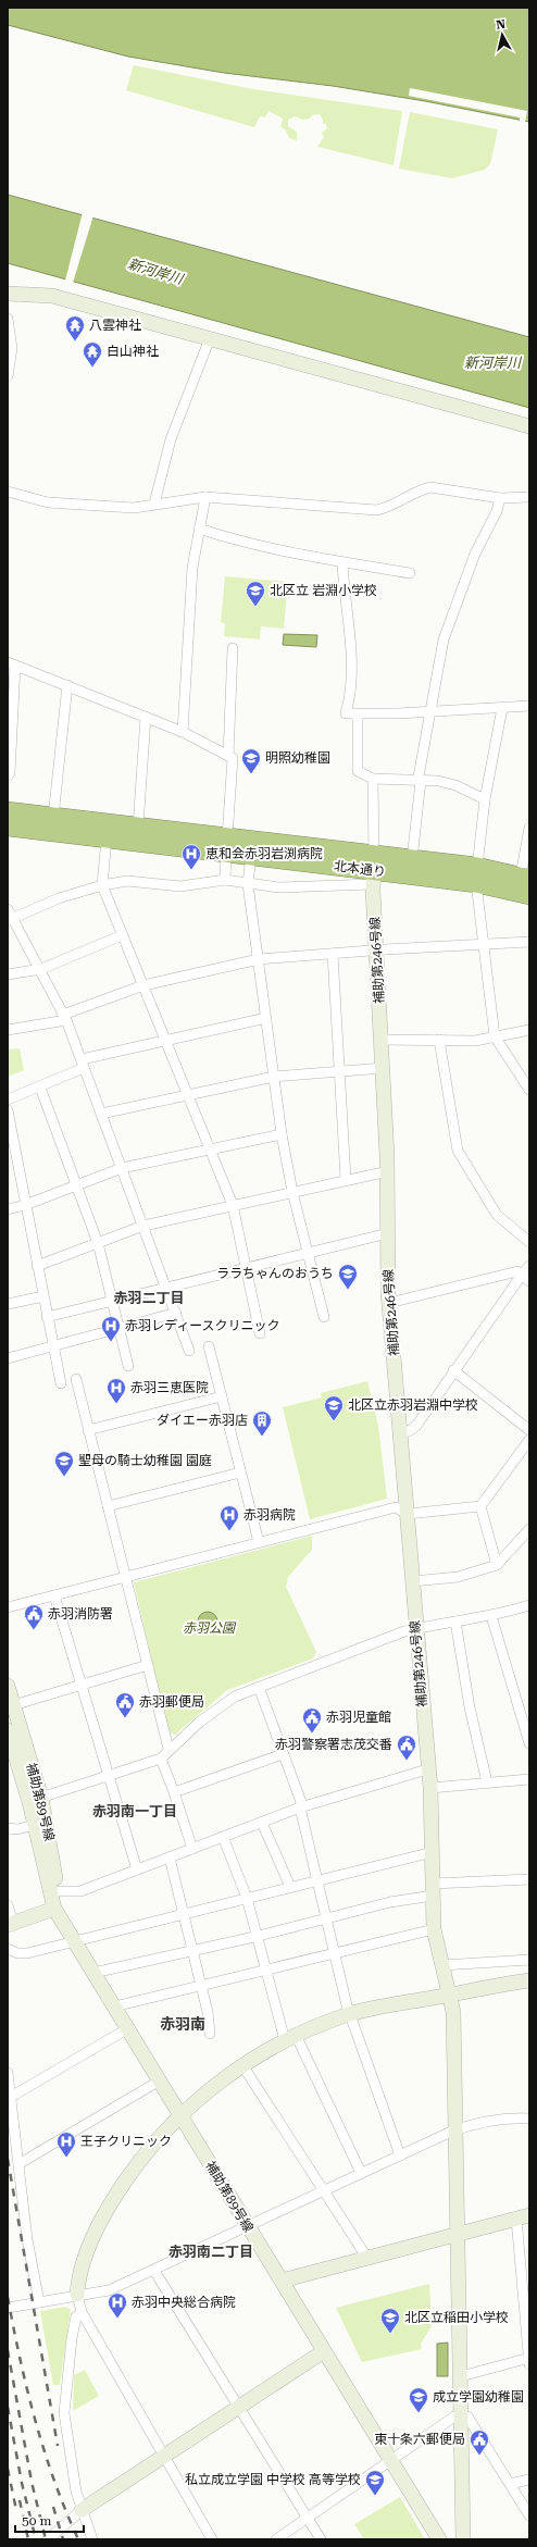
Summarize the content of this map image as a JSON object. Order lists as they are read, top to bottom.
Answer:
{
  "streets": {
    "highway": ["北本通り"],
    "street": ["補助第246号線", "補助第89号線"]
  },
  "crossings": [
    ["北本通り", "補助第246号線"]
  ],
  "districts": [
    "赤羽二丁目",
    "赤羽南一丁目",
    "赤羽南",
    "赤羽南二丁目"
  ],
  "water": ["新河岸川"],
  "parks": ["赤羽公園"],
  "places": {
    "temple": ["八雲神社", "白山神社"],
    "school or university": [
      "北区立 岩淵小学校",
      "明照幼稚園",
      "ララちゃんのおうち",
      "北区立赤羽岩淵中学校",
      "聖母の騎士幼稚園 園庭",
      "北区立稲田小学校",
      "成立学園幼稚園",
      "私立成立学園 中学校 高等学校"
    ],
    "hospital": [
      "恵和会赤羽岩渕病院",
      "赤羽レディースクリニック",
      "赤羽三恵医院",
      "赤羽病院",
      "王子クリニック",
      "赤羽中央総合病院"
    ],
    "building": ["ダイエー赤羽店"],
    "public building": [
      "赤羽消防署",
      "赤羽郵便局",
      "赤羽児童館",
      "赤羽警察署志茂交番",
      "東十条六郵便局"
    ]
  },
  "scale_bar": "50 m",
  "north": "top"
}
